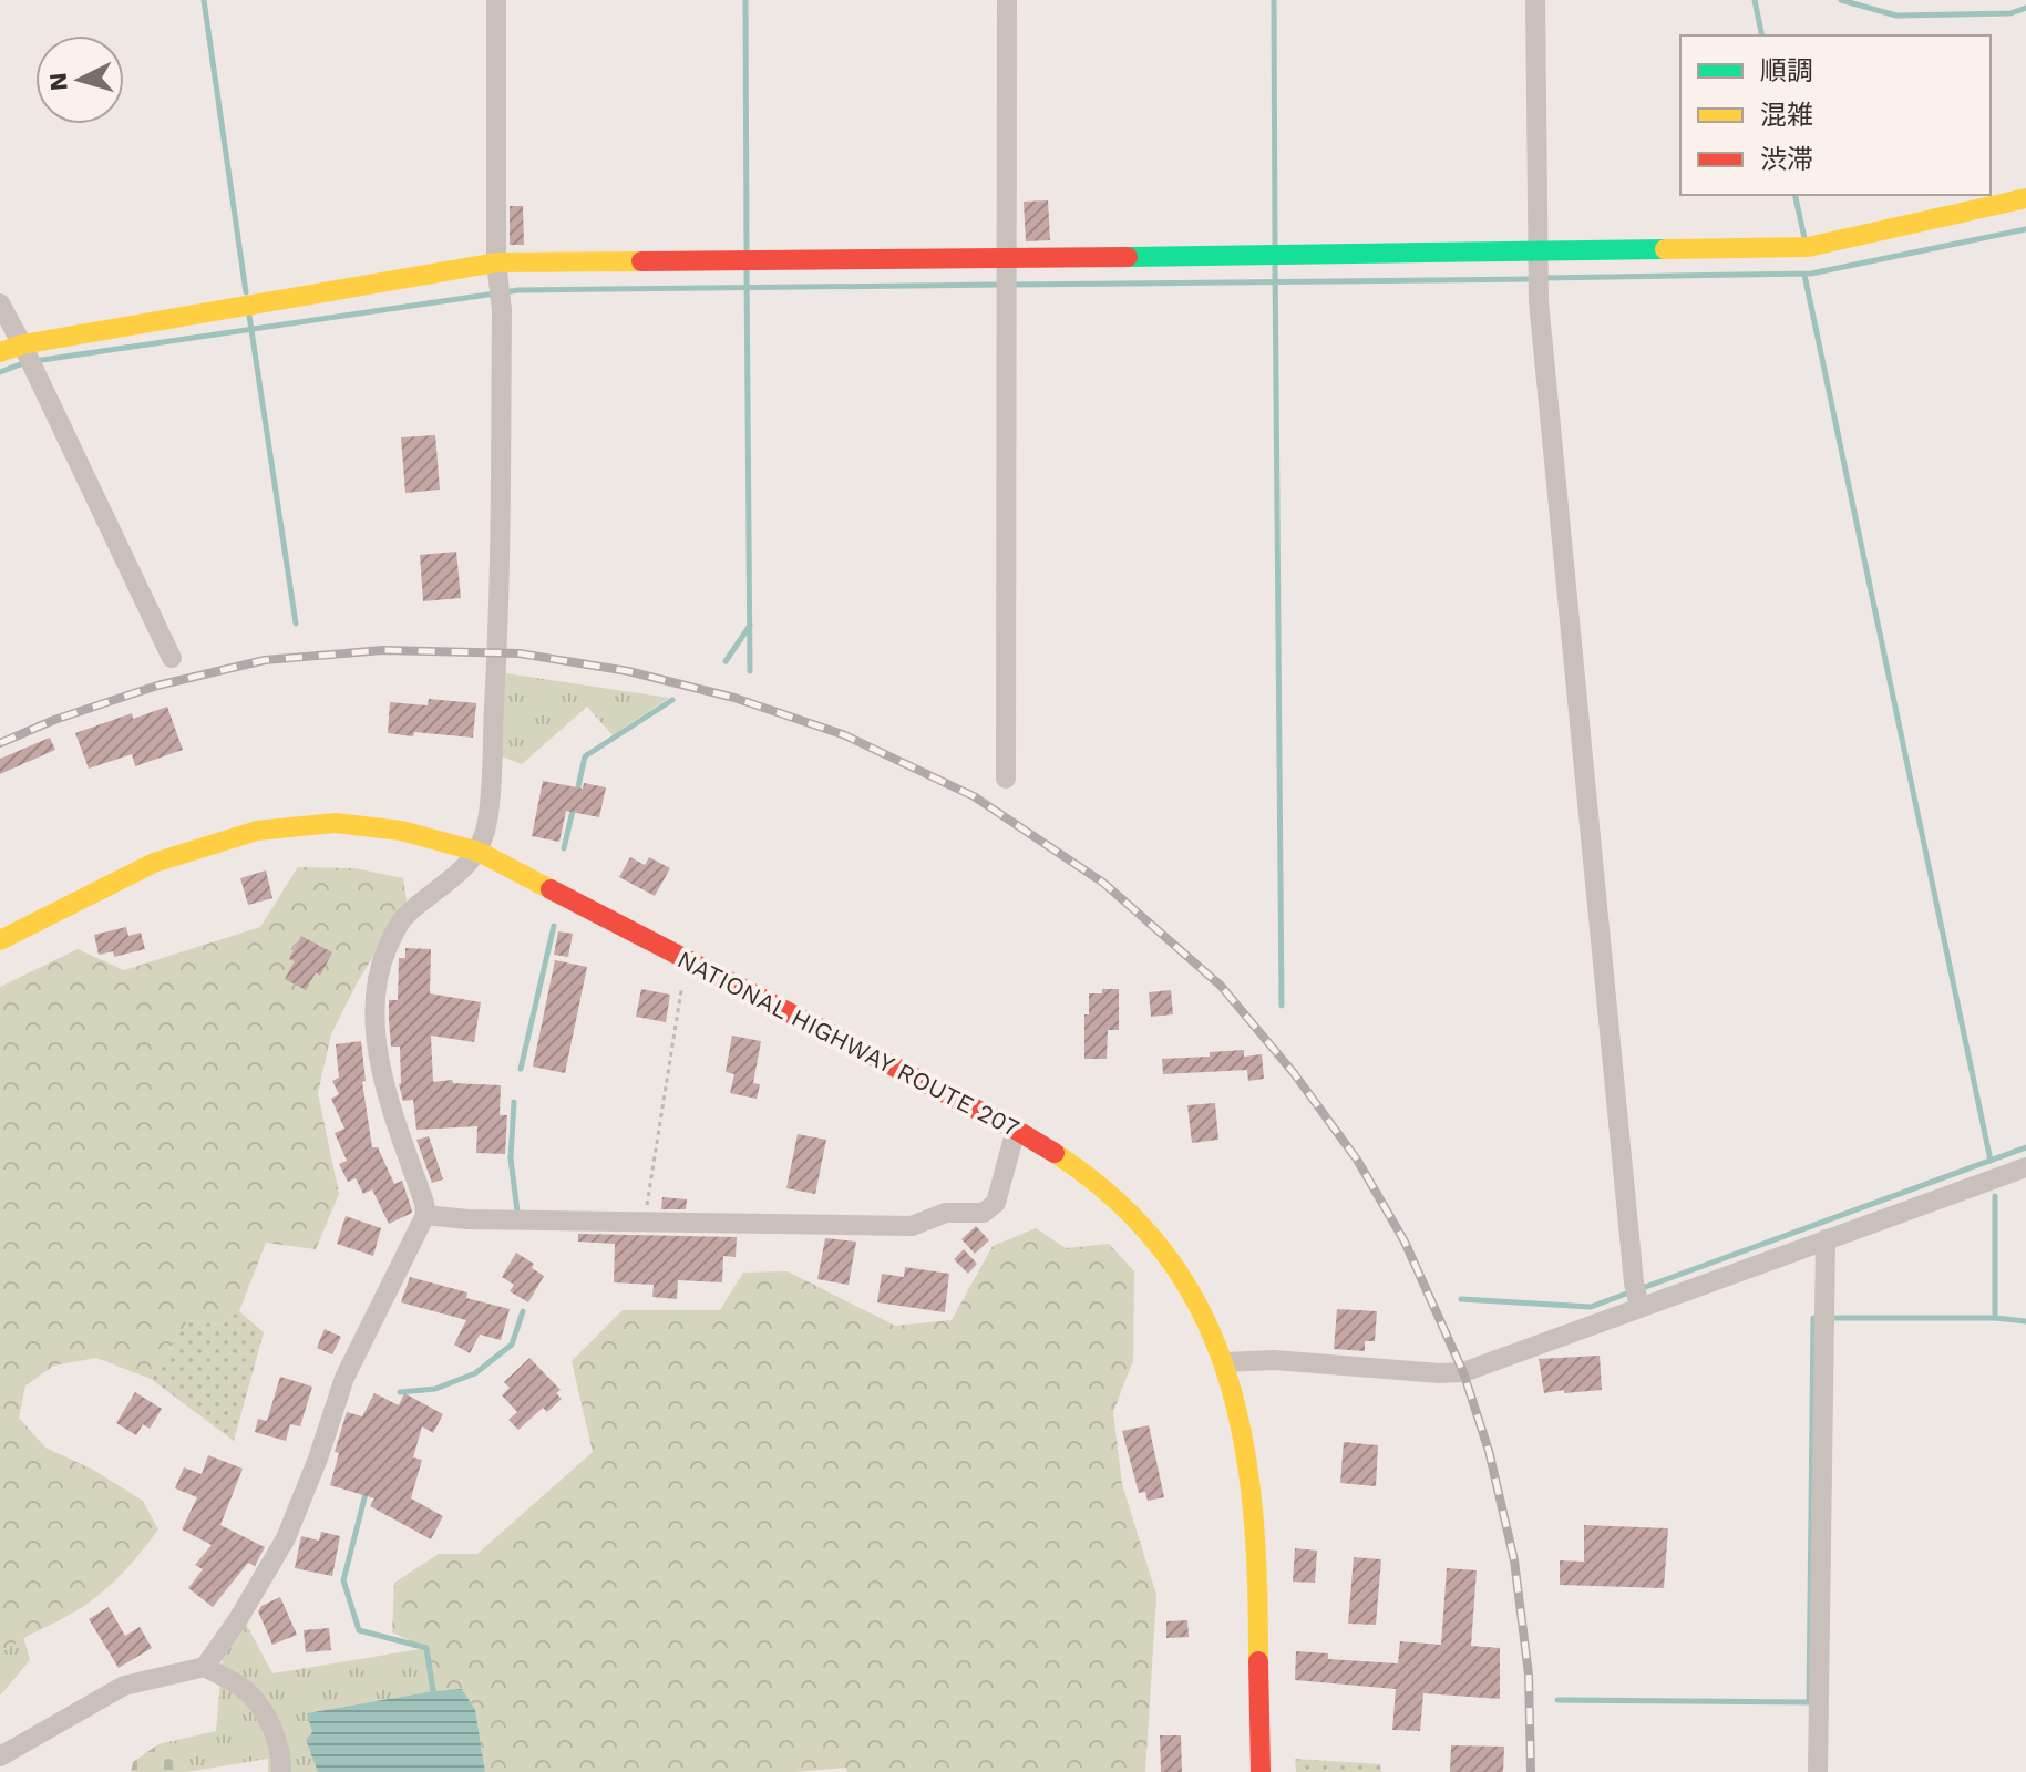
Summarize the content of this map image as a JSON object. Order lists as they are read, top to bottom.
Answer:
{
  "streets": {
    "main road": ["NATIONAL HIGHWAY ROUTE 207"]
  },
  "legend": ["順調", "混雑", "渋滞"],
  "north": "left"
}
